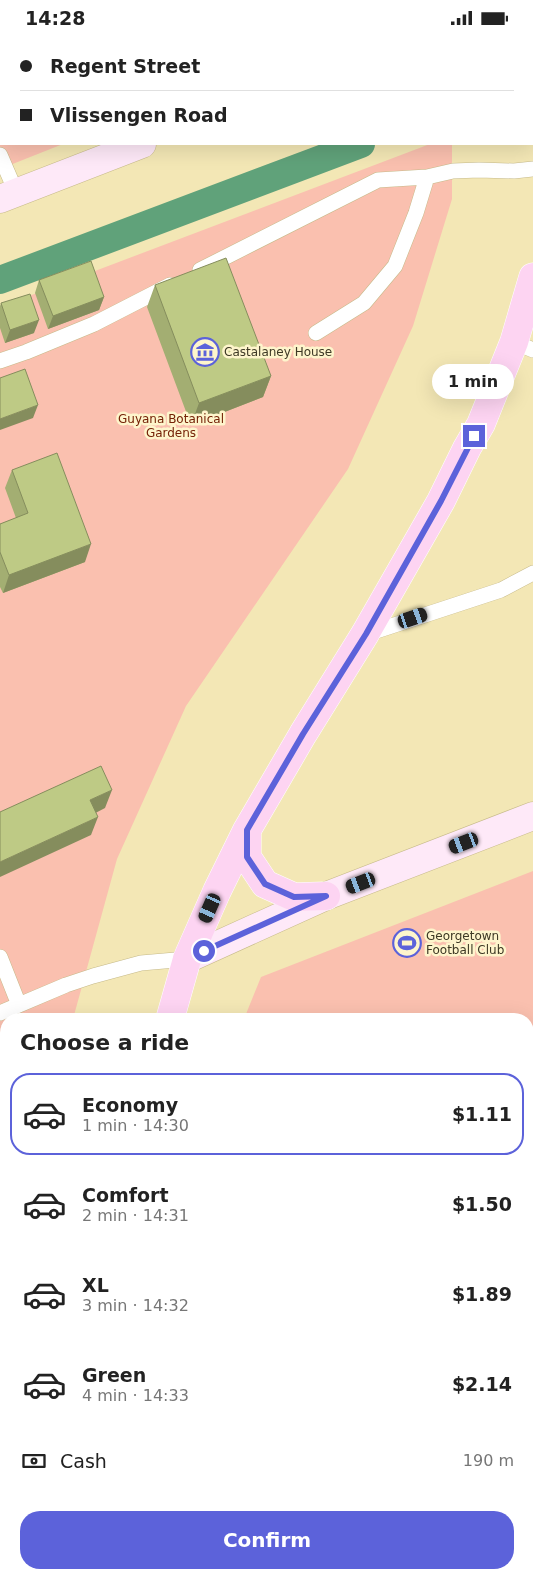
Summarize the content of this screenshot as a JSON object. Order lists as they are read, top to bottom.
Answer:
{
  "parks": ["Guyana Botanical Gardens"],
  "places": {
    "museum": ["Castalaney House"],
    "sports": ["Georgetown Football Club"]
  },
  "page": {
    "status": "14:28",
    "banner": ["Regent Street", "Vlissengen Road"],
    "bubble": "1 min",
    "heading": "Choose a ride",
    "list": [
      {
        "name": "Economy",
        "note": "1 min · 14:30",
        "value": "$1.11"
      },
      {
        "name": "Comfort",
        "note": "2 min · 14:31",
        "value": "$1.50"
      },
      {
        "name": "XL",
        "note": "3 min · 14:32",
        "value": "$1.89"
      },
      {
        "name": "Green",
        "note": "4 min · 14:33",
        "value": "$2.14"
      }
    ],
    "pay": ["Cash", "190 m"],
    "buttons": "Confirm"
  }
}
